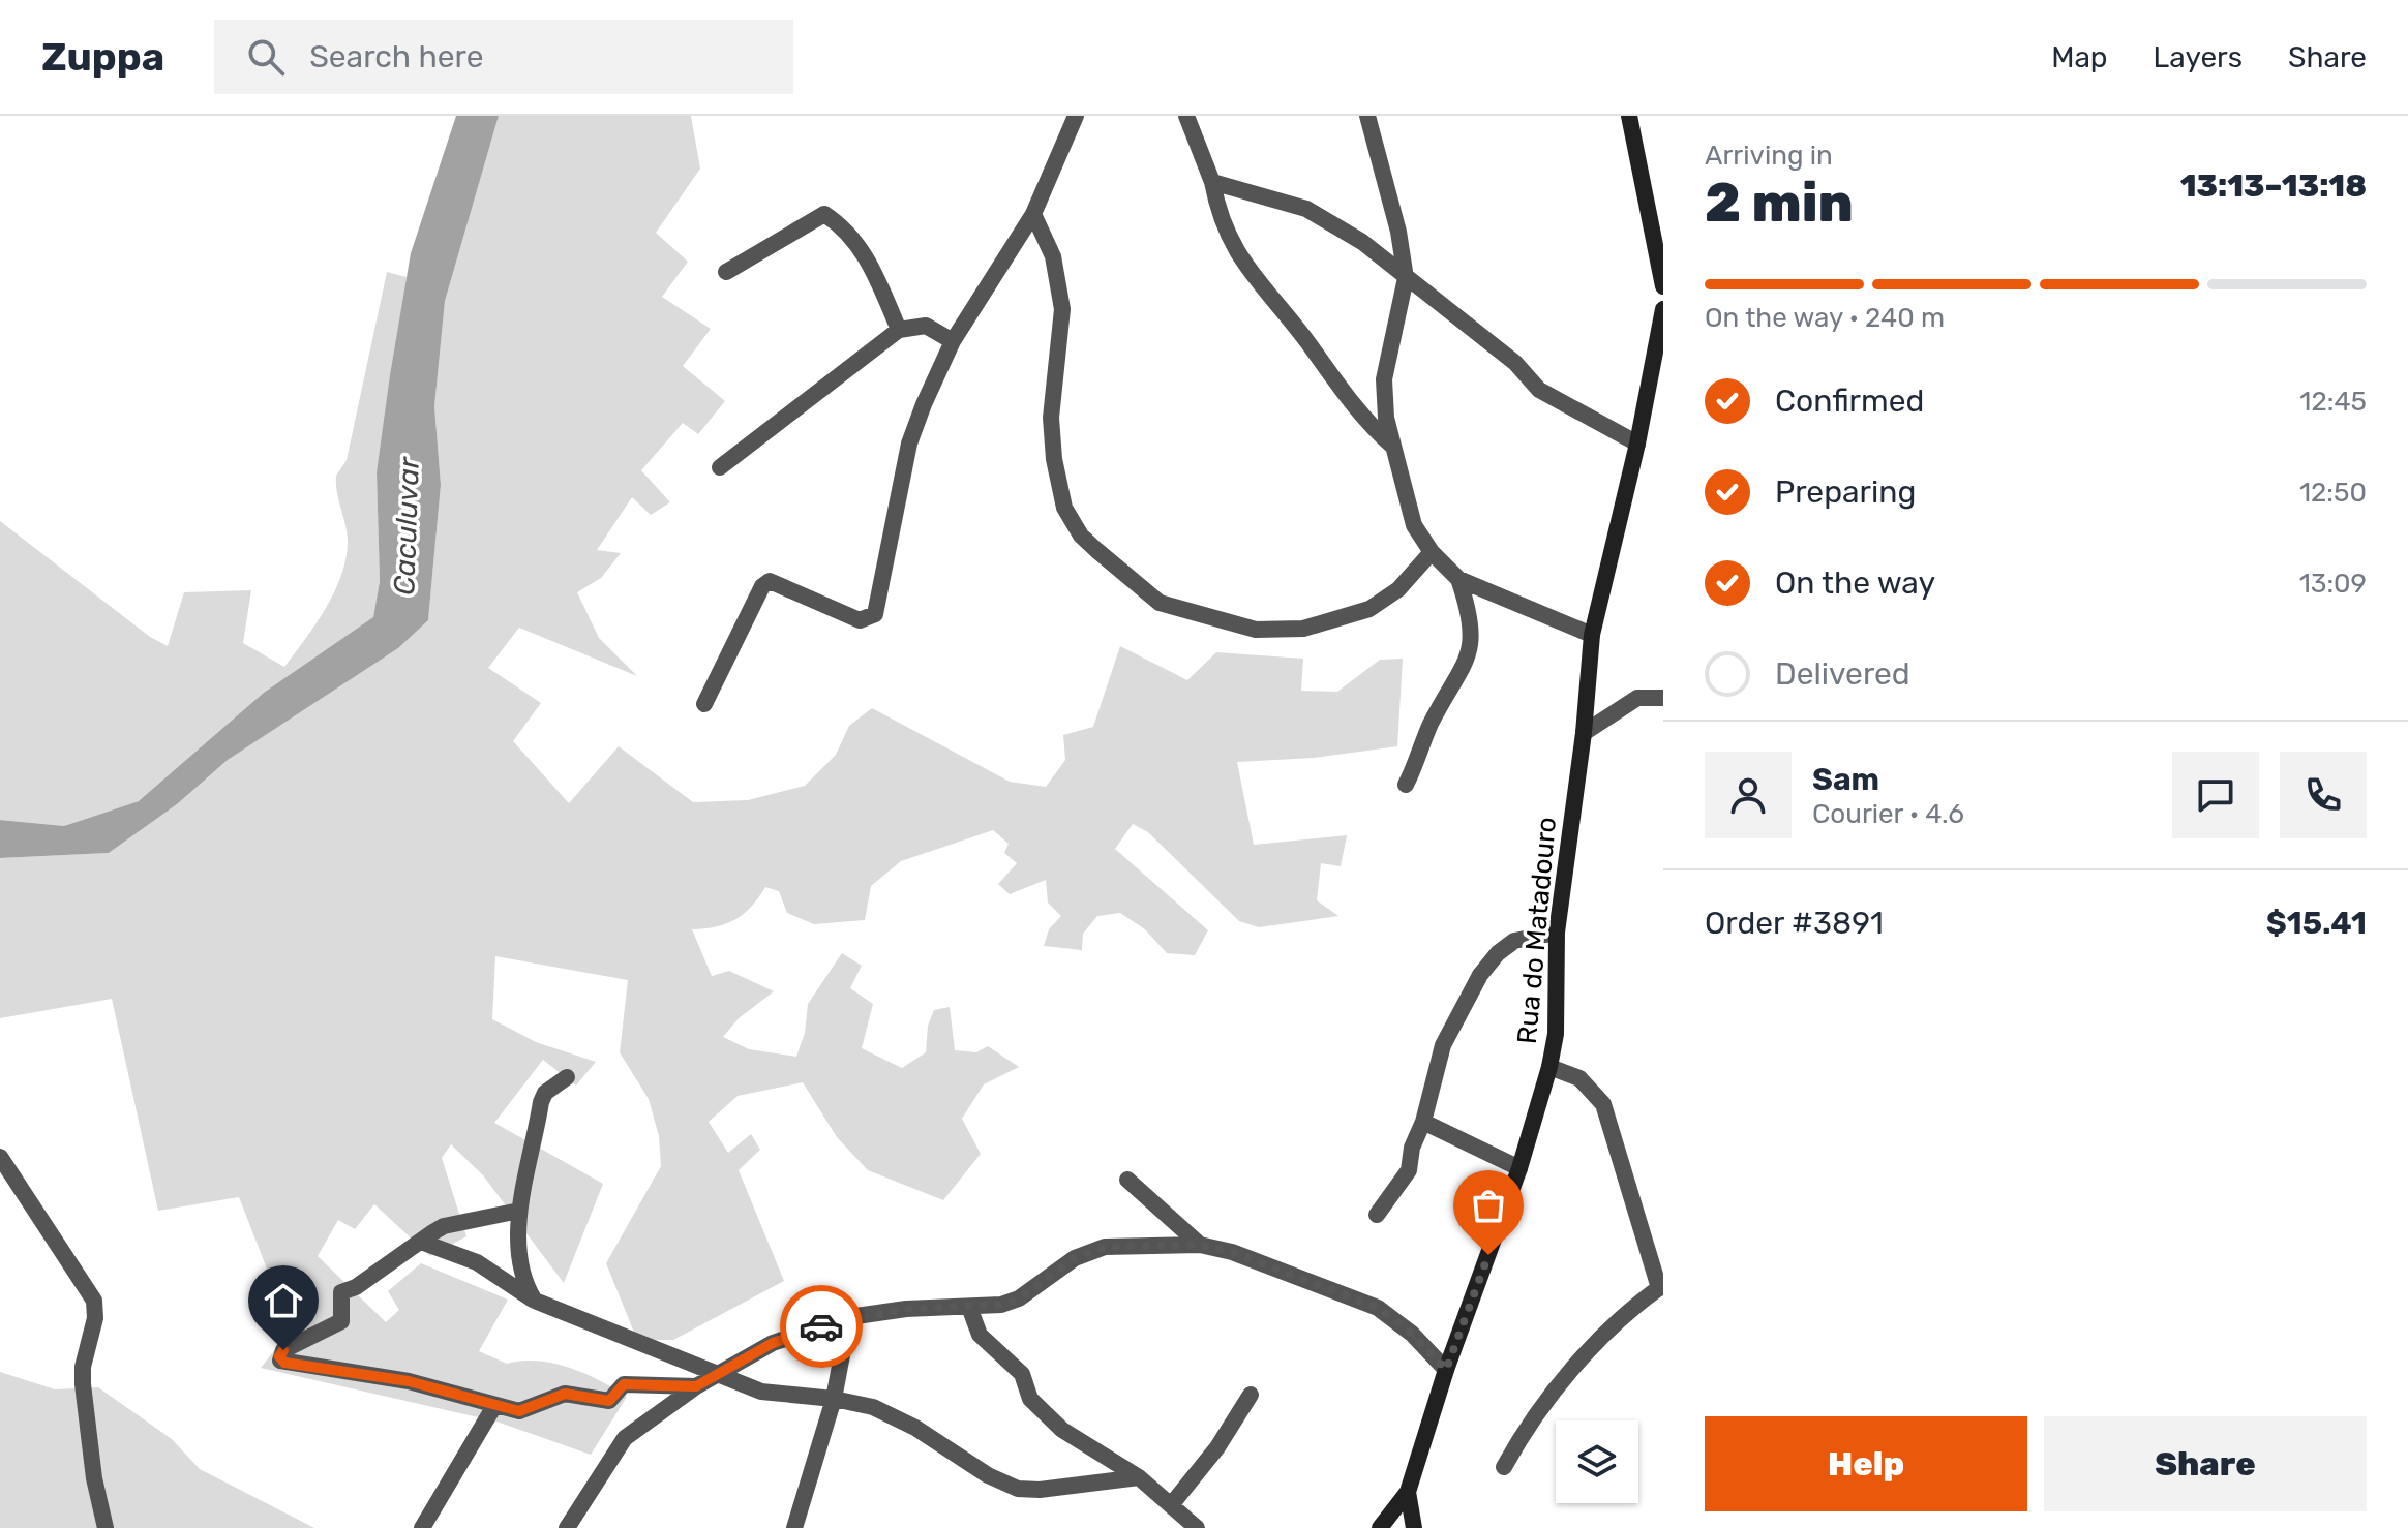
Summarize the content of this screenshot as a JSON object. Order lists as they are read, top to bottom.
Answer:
{
  "streets": {
    "street": ["Rua do Matadouro"]
  },
  "water": ["Caculuvar"],
  "page": {
    "header": "Zuppa",
    "search": "Search here",
    "nav": ["Map", "Layers", "Share"],
    "heading": ["2 min", "Arriving in", "13:13–13:18"],
    "panel": [
      "Sam",
      "Courier · 4.6",
      "Order #3891",
      "$15.41"
    ],
    "bar": "On the way · 240 m",
    "list": [
      ["Confirmed", "12:45"],
      ["Preparing", "12:50"],
      ["On the way", "13:09"],
      "Delivered"
    ],
    "buttons": ["Help", "Share"]
  }
}
